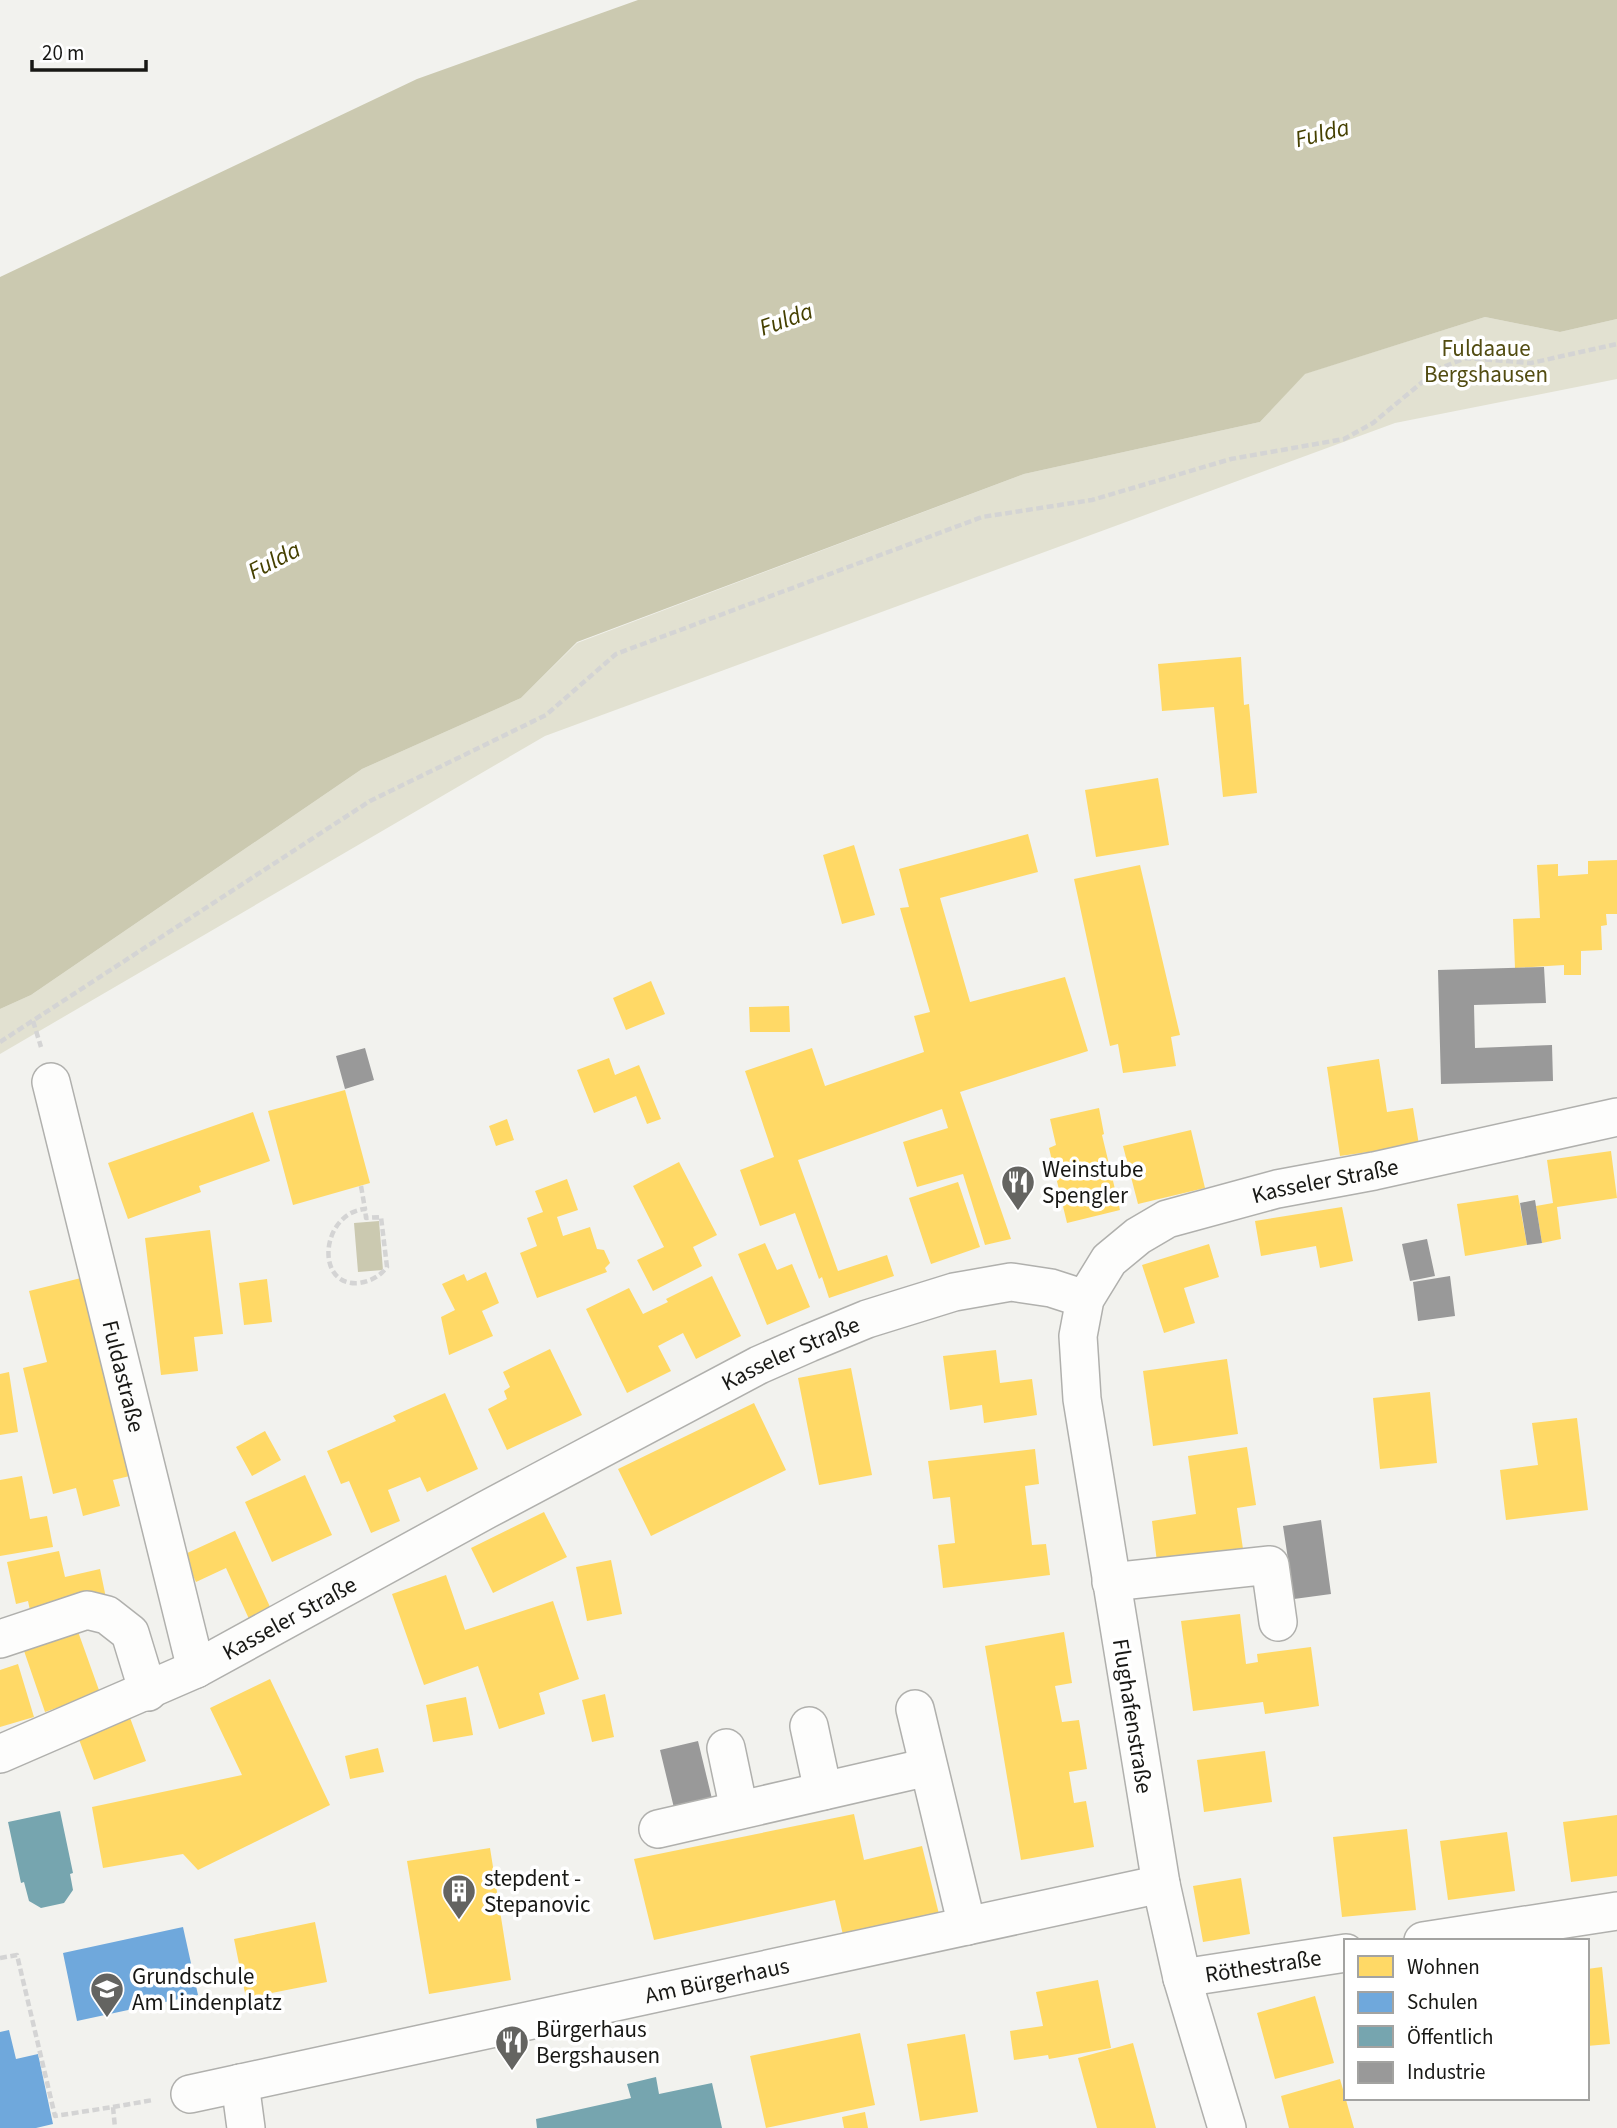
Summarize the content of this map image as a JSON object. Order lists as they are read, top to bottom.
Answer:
{
  "streets": {
    "street": [
      "Kasseler Straße",
      "Fuldastraße",
      "Flughafenstraße",
      "Röthestraße",
      "Am Bürgerhaus"
    ]
  },
  "crossings": [
    ["Kasseler Straße", "Fuldastraße"],
    ["Kasseler Straße", "Flughafenstraße"],
    ["Flughafenstraße", "Röthestraße"],
    ["Flughafenstraße", "Am Bürgerhaus"]
  ],
  "water": ["Fulda"],
  "parks": ["Fuldaaue Bergshausen"],
  "places": {
    "restaurant": ["Weinstube Spengler", "Bürgerhaus Bergshausen"],
    "building": ["stepdent - Stepanovic"],
    "school or university": ["Grundschule Am Lindenplatz"]
  },
  "legend": [
    "Wohnen",
    "Schulen",
    "Öffentlich",
    "Industrie"
  ],
  "scale_bar": "20 m"
}
